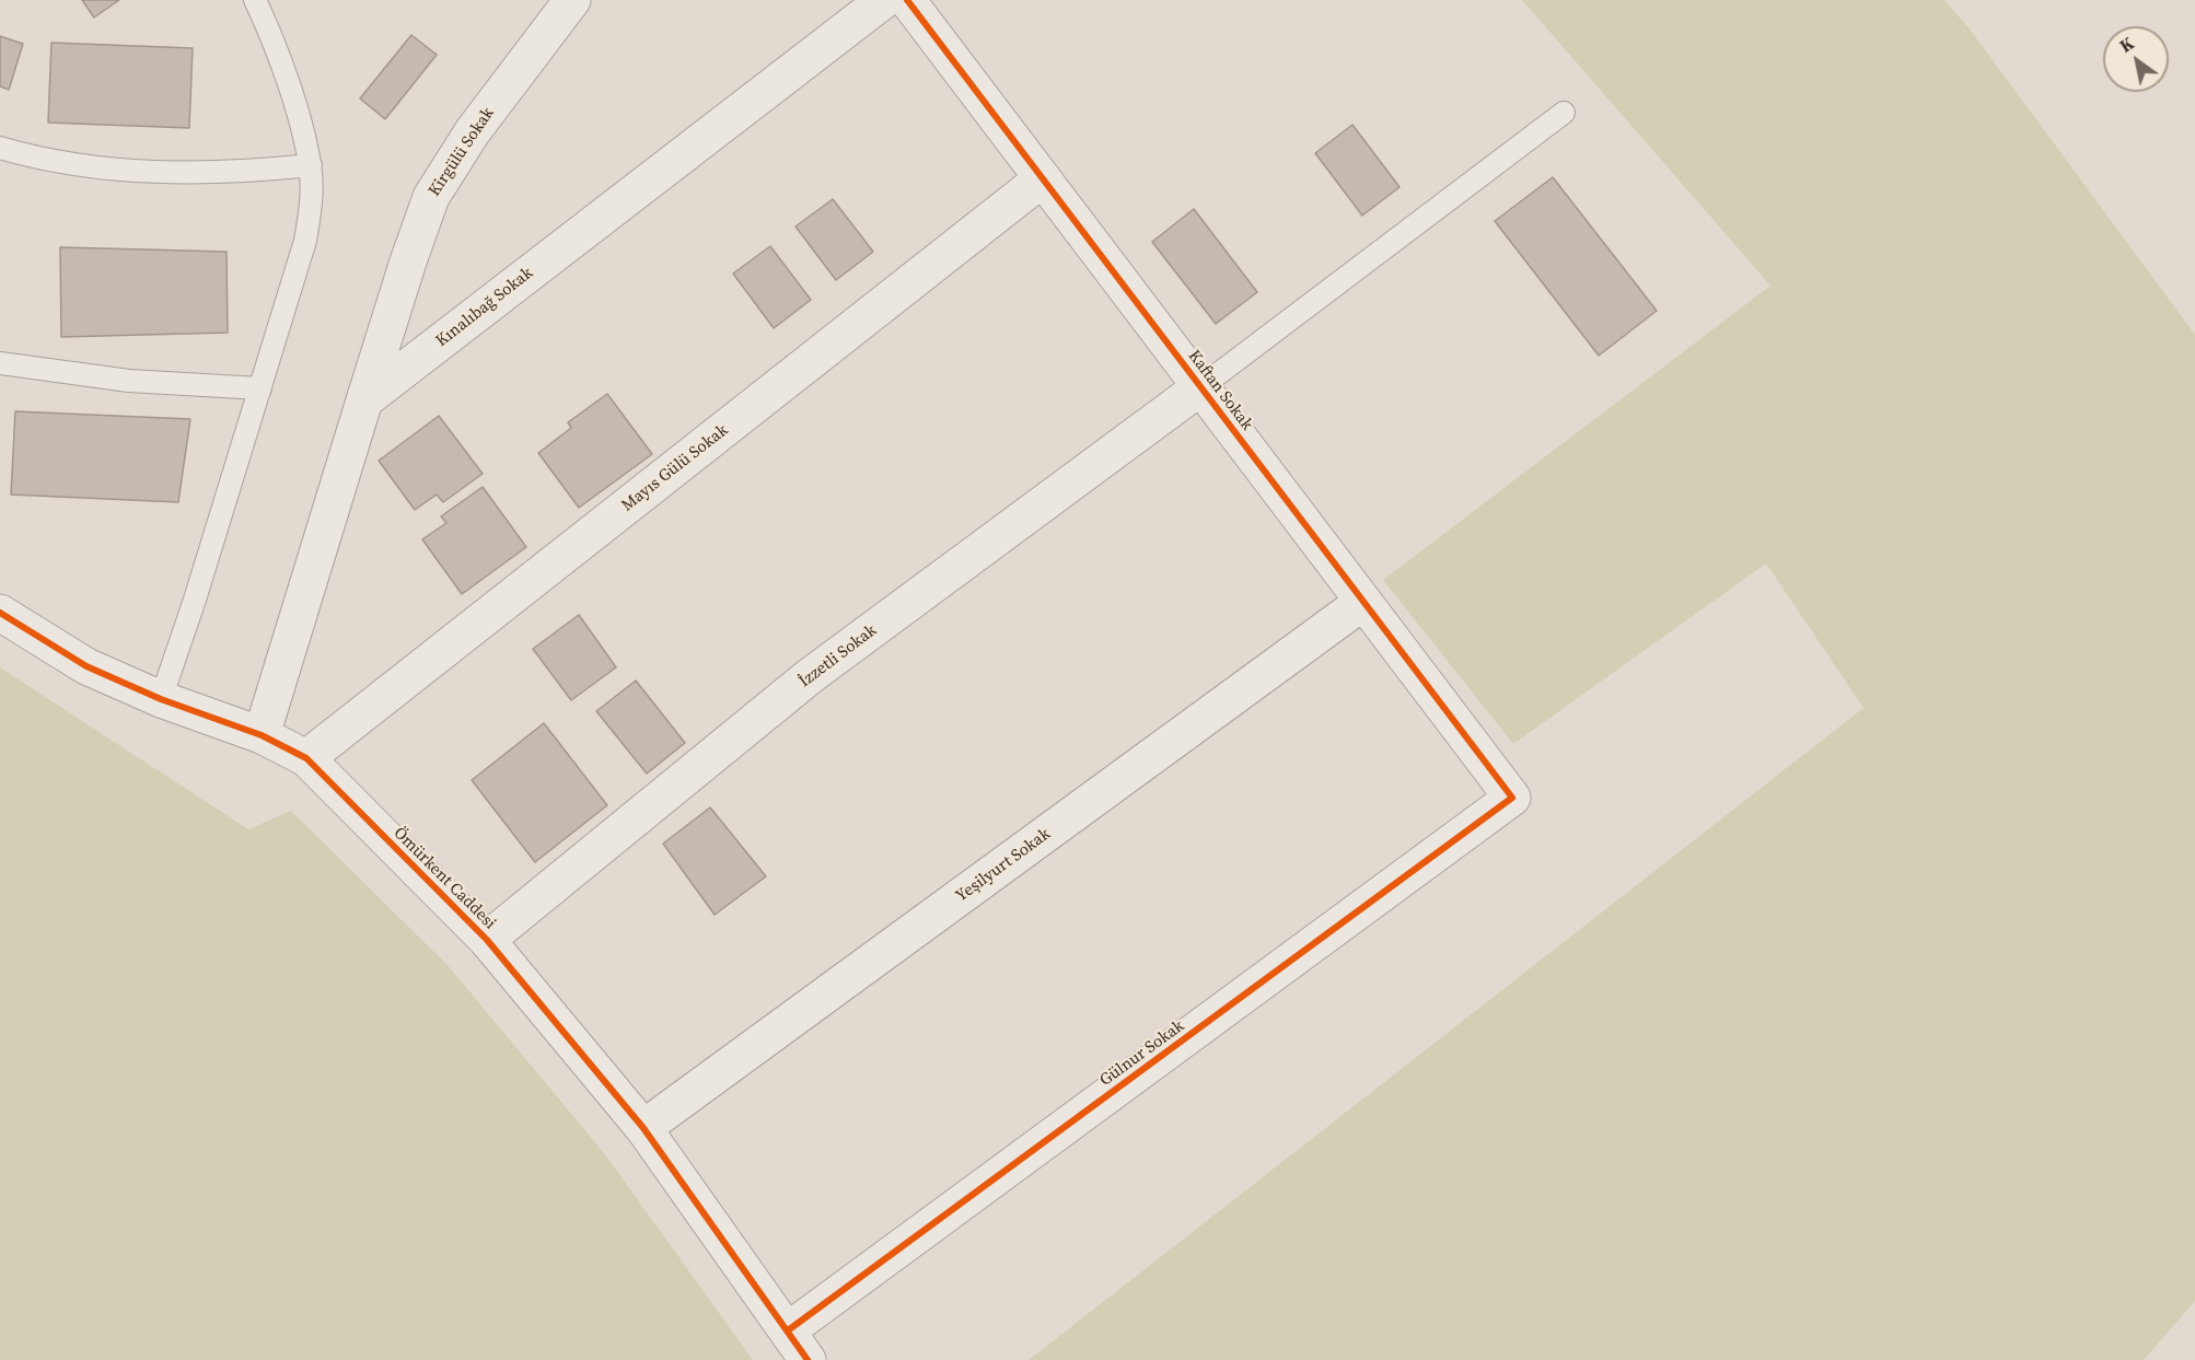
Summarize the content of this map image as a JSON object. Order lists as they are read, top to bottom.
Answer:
{
  "streets": {
    "street": [
      "Kirgülü Sokak",
      "Kınalıbağ Sokak",
      "Kaftan Sokak",
      "Mayıs Gülü Sokak",
      "İzzetli Sokak",
      "Yeşilyurt Sokak",
      "Ömürkent Caddesi",
      "Gülnur Sokak"
    ]
  },
  "crossings": [
    ["Kirgülü Sokak", "Kınalıbağ Sokak"],
    ["Kaftan Sokak", "Mayıs Gülü Sokak"],
    ["Kaftan Sokak", "İzzetli Sokak"],
    ["Kaftan Sokak", "Yeşilyurt Sokak"],
    ["Kaftan Sokak", "Gülnur Sokak"],
    ["Mayıs Gülü Sokak", "Ömürkent Caddesi"],
    ["İzzetli Sokak", "Ömürkent Caddesi"],
    ["Yeşilyurt Sokak", "Ömürkent Caddesi"],
    ["Ömürkent Caddesi", "Gülnur Sokak"]
  ],
  "north": "top left"
}
